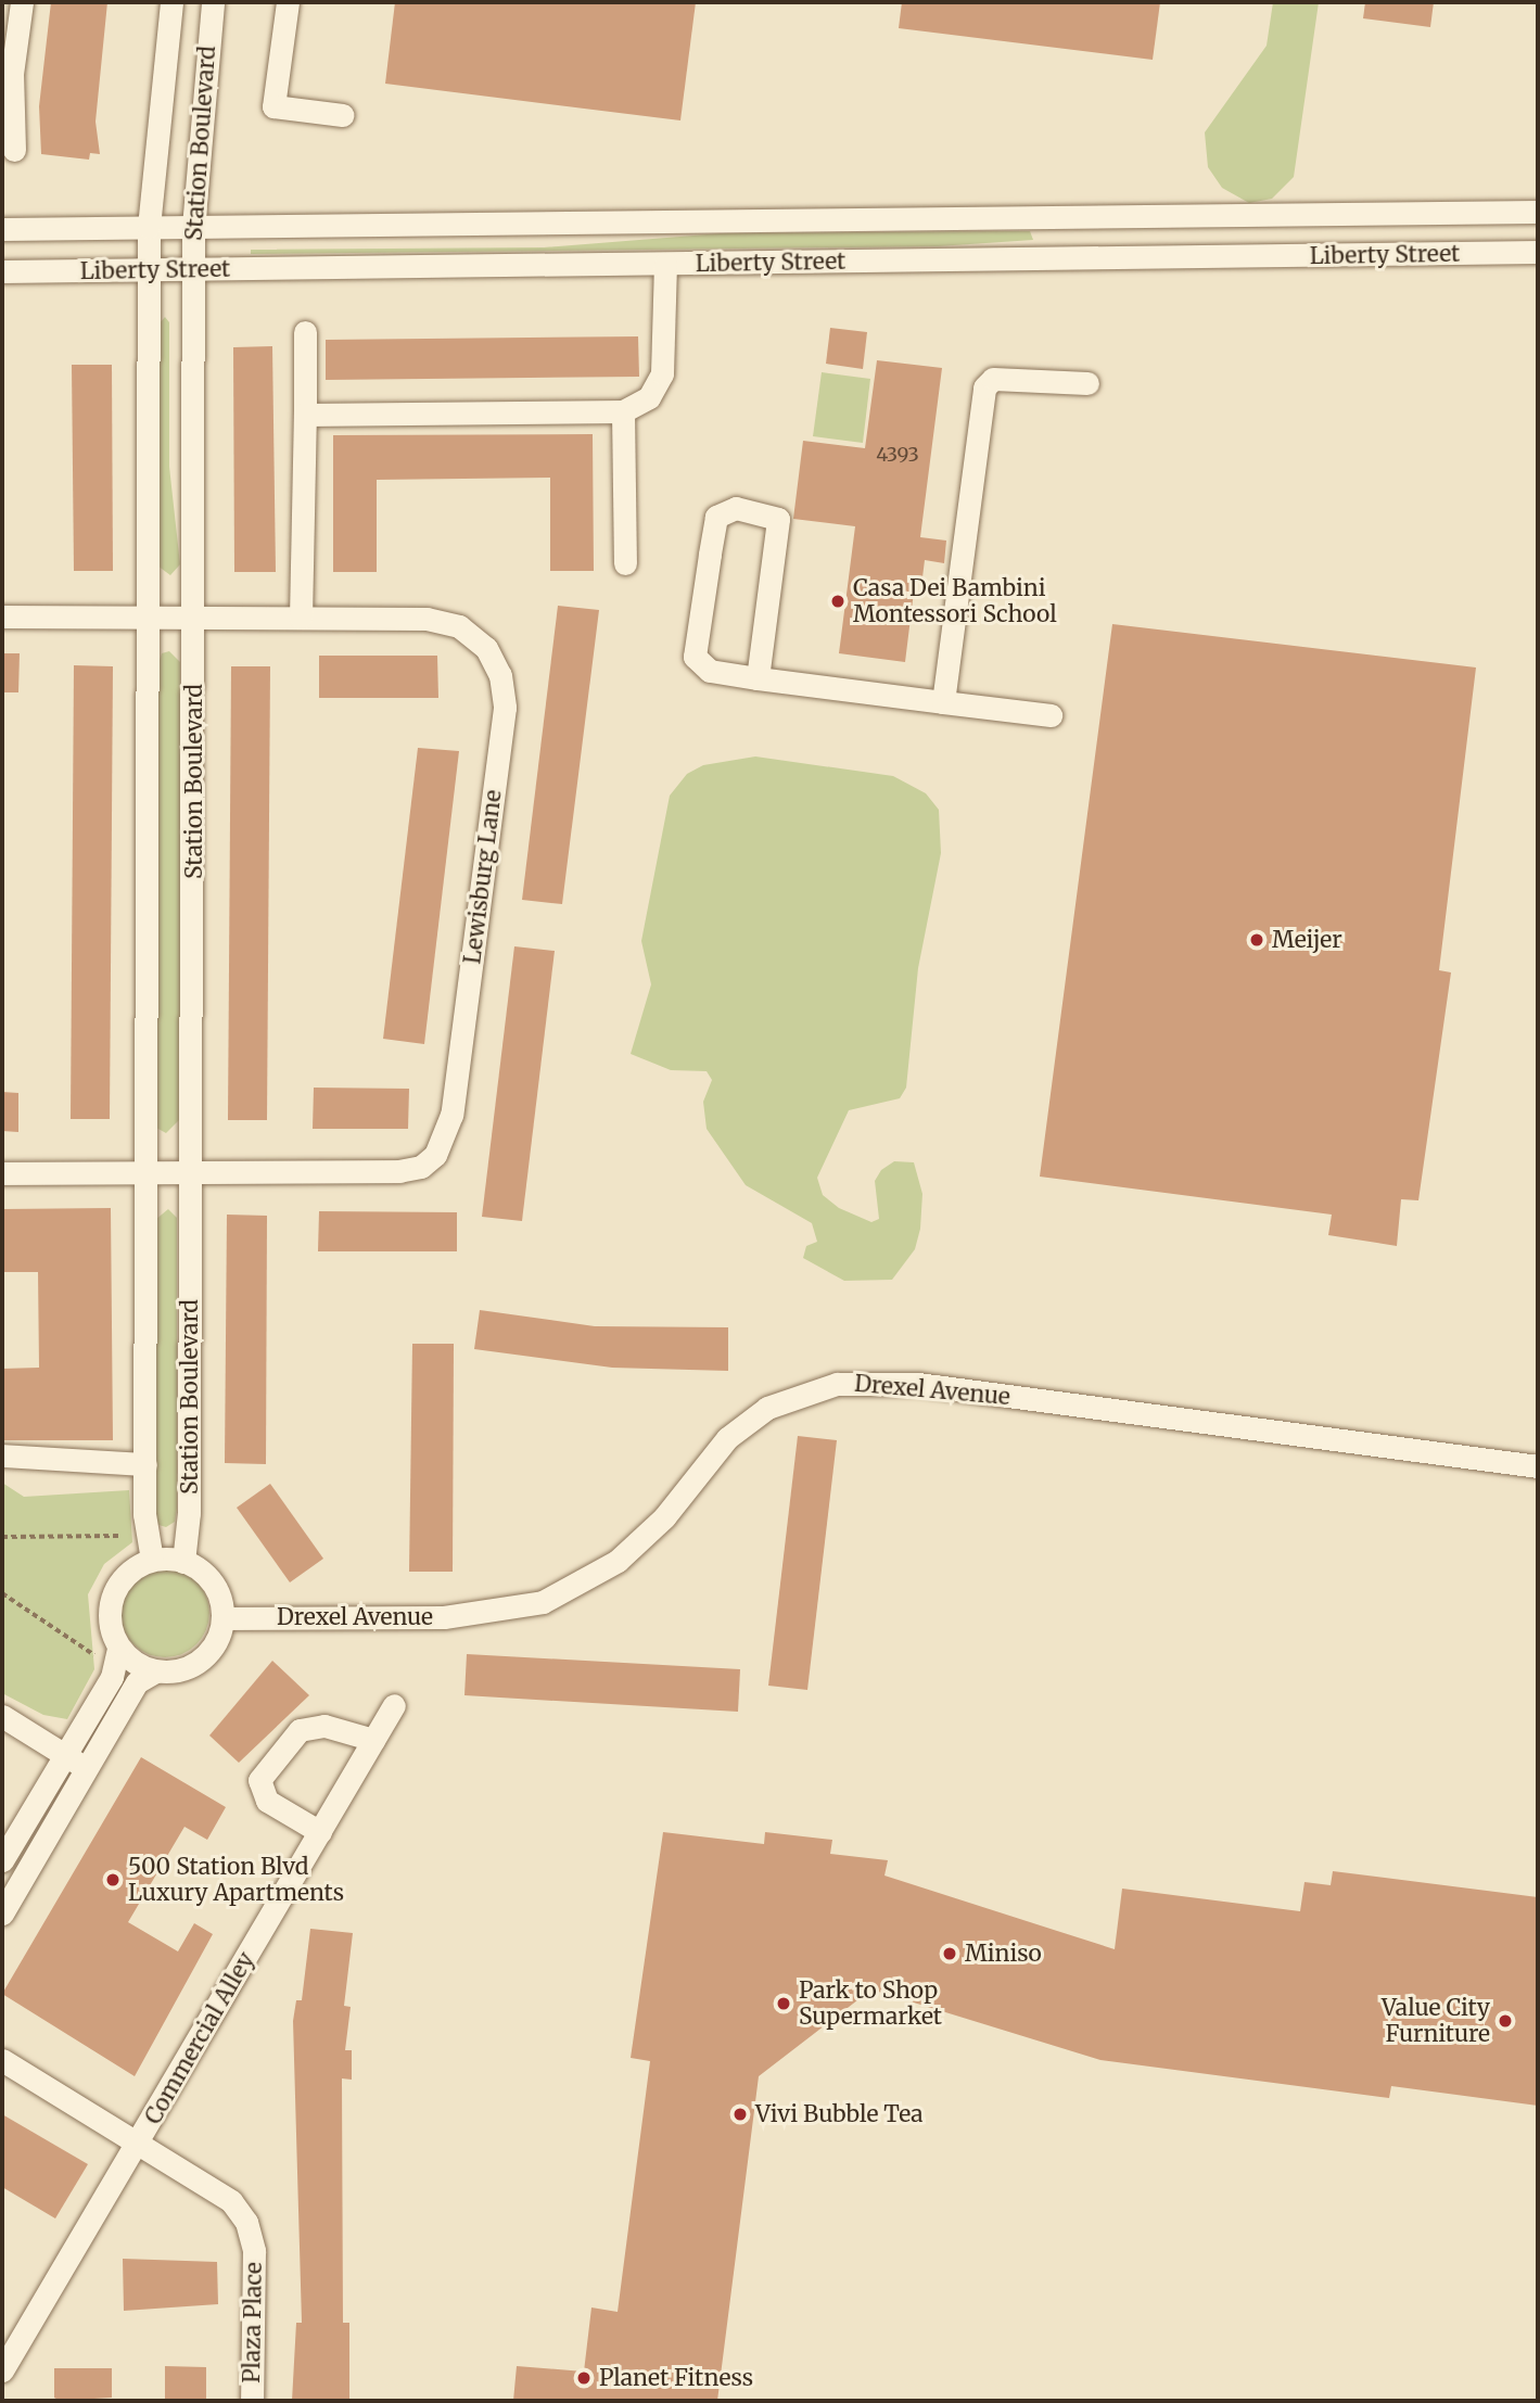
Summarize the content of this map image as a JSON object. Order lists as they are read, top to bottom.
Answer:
{
  "streets": {
    "street": [
      "Station Boulevard",
      "Liberty Street",
      "Lewisburg Lane",
      "Drexel Avenue",
      "Commercial Alley",
      "Plaza Place"
    ]
  },
  "crossings": [
    ["Station Boulevard", "Liberty Street"],
    ["Station Boulevard", "Lewisburg Lane"],
    ["Station Boulevard", "Drexel Avenue"],
    ["Commercial Alley", "Plaza Place"]
  ],
  "places": [
    "Casa Dei Bambini Montessori School",
    "Meijer",
    "500 Station Blvd Luxury Apartments",
    "Miniso",
    "Park to Shop Supermarket",
    "Value City Furniture",
    "Vivi Bubble Tea",
    "Planet Fitness"
  ],
  "house_numbers": ["4393"]
}
